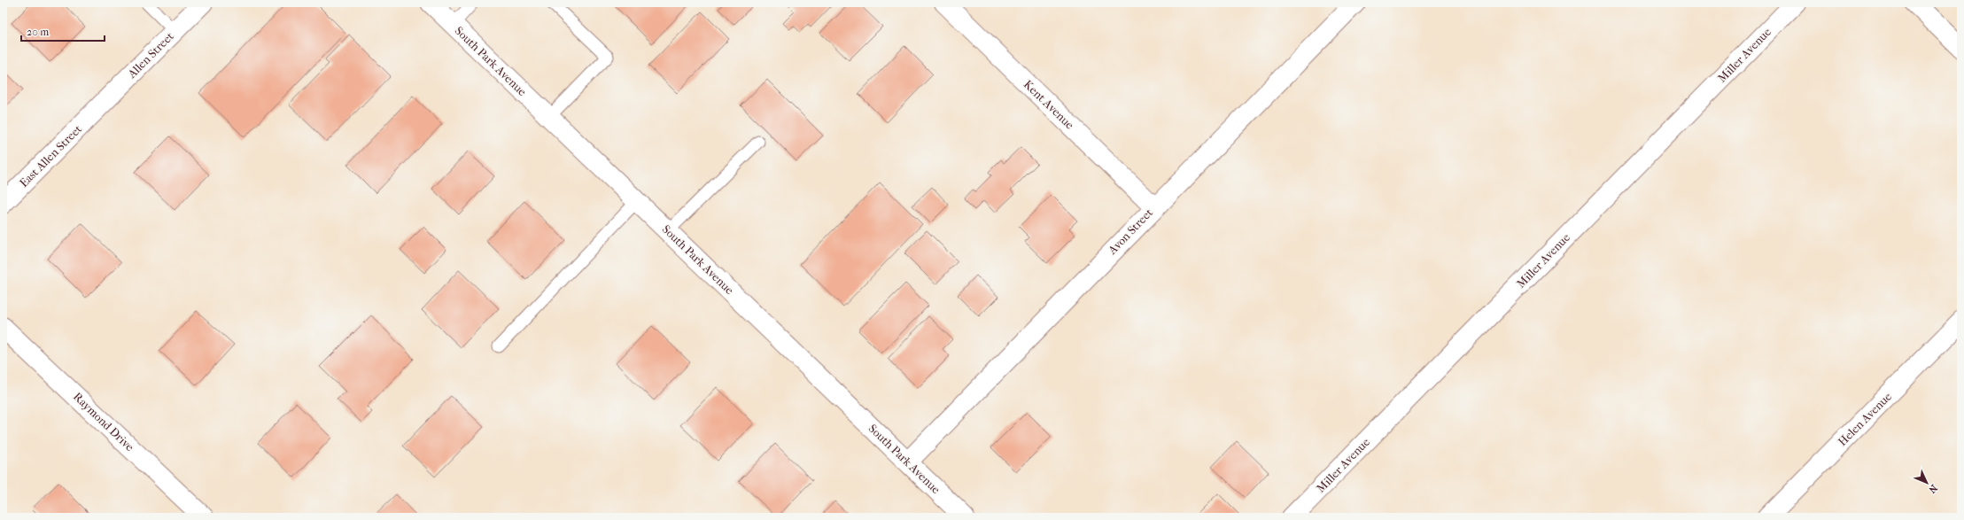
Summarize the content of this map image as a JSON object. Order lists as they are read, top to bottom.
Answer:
{
  "streets": {
    "street": [
      "Allen Street",
      "Miller Avenue",
      "South Park Avenue",
      "Kent Avenue",
      "East Allen Street",
      "Avon Street",
      "Helen Avenue",
      "Raymond Drive"
    ]
  },
  "crossings": [
    ["Allen Street", "East Allen Street"],
    ["South Park Avenue", "Avon Street"],
    ["Kent Avenue", "Avon Street"]
  ],
  "scale_bar": "20 m",
  "north": "bottom right"
}
